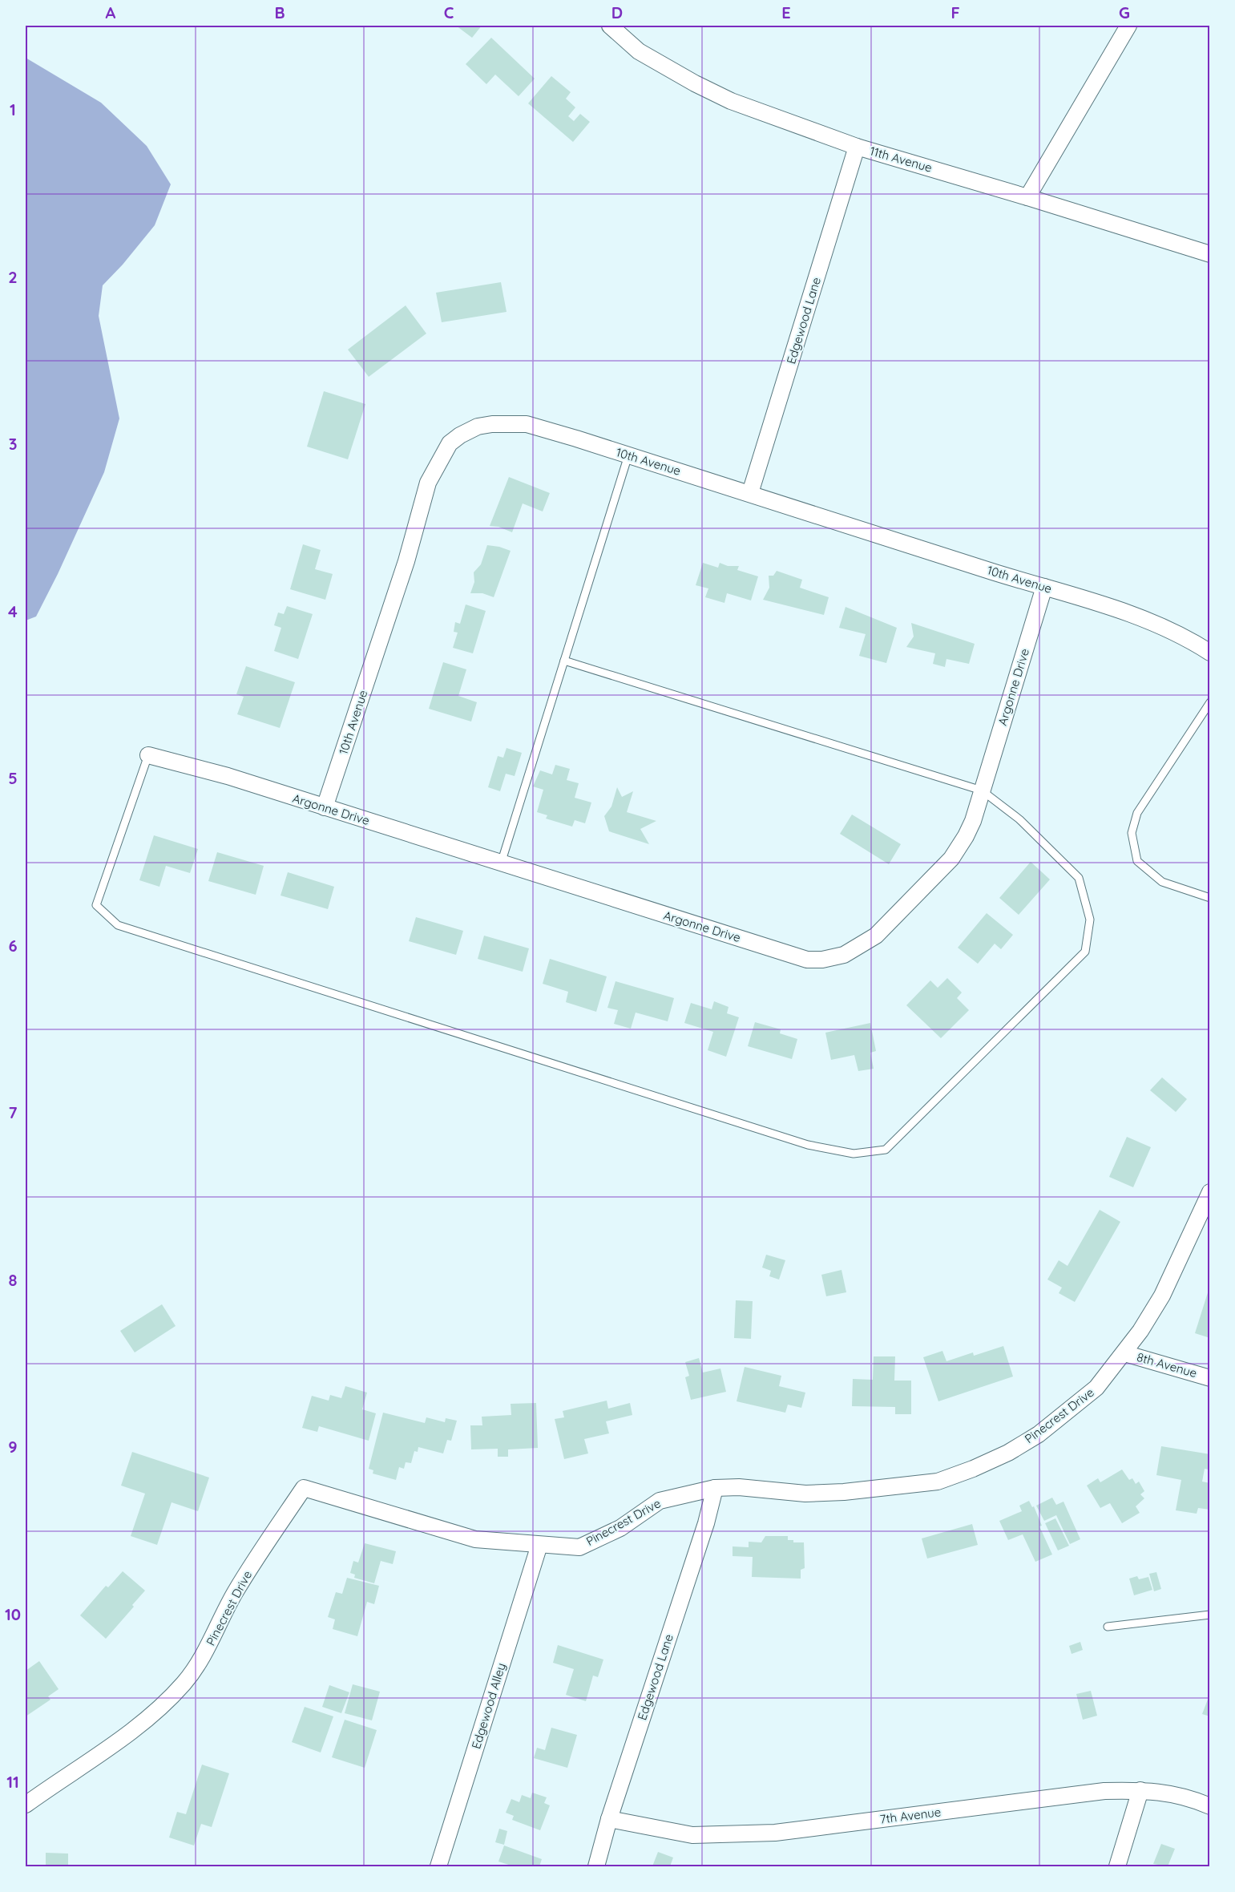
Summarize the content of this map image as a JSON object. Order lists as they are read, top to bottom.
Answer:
{
  "streets": {
    "street": [
      "11th Avenue",
      "Edgewood Lane",
      "10th Avenue",
      "Argonne Drive",
      "8th Avenue",
      "Pinecrest Drive",
      "Edgewood Alley",
      "7th Avenue"
    ]
  },
  "crossings": [
    ["11th Avenue", "Edgewood Lane"],
    ["Edgewood Lane", "10th Avenue"],
    ["Edgewood Lane", "Pinecrest Drive"],
    ["Edgewood Lane", "7th Avenue"],
    ["10th Avenue", "Argonne Drive"],
    ["8th Avenue", "Pinecrest Drive"],
    ["Pinecrest Drive", "Edgewood Alley"]
  ],
  "grid": {
    "columns": [
      "A",
      "B",
      "C",
      "D",
      "E",
      "F",
      "G"
    ],
    "rows": [
      "1",
      "2",
      "3",
      "4",
      "5",
      "6",
      "7",
      "8",
      "9",
      "10",
      "11"
    ]
  }
}
